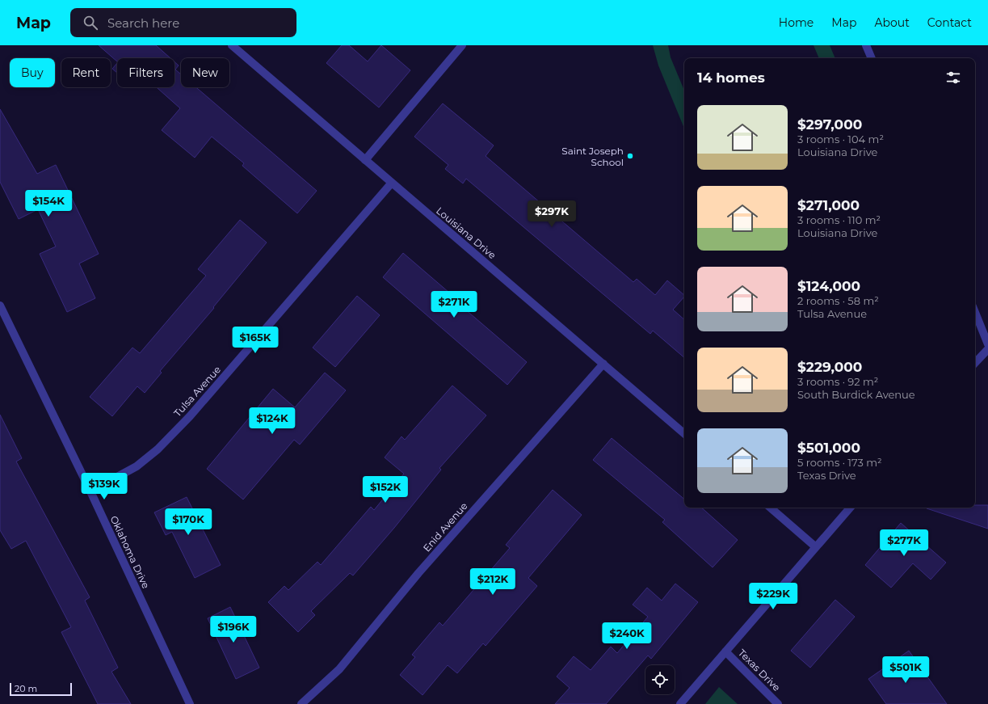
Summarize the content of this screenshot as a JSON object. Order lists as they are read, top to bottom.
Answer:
{
  "streets": {
    "street": [
      "Louisiana Drive",
      "Tulsa Avenue",
      "Enid Avenue",
      "Oklahoma Drive",
      "Texas Drive"
    ]
  },
  "crossings": [
    ["Louisiana Drive", "Tulsa Avenue"],
    ["Louisiana Drive", "Enid Avenue"],
    ["Tulsa Avenue", "Oklahoma Drive"]
  ],
  "places": ["Saint Joseph School"],
  "scale_bar": "20 m",
  "page": {
    "header": "Map",
    "search": "Search here",
    "nav": [
      "Home",
      "Map",
      "About",
      "Contact"
    ],
    "chip": [
      "Buy",
      "Rent",
      "Filters",
      "New"
    ],
    "heading": "14 homes",
    "list": [
      {
        "name": "$297,000",
        "note": "3 rooms · 104 m² · Louisiana Drive"
      },
      {
        "name": "$271,000",
        "note": "3 rooms · 110 m² · Louisiana Drive"
      },
      {
        "name": "$124,000",
        "note": "2 rooms · 58 m² · Tulsa Avenue"
      },
      {
        "name": "$229,000",
        "note": "3 rooms · 92 m² · South Burdick Avenue"
      },
      {
        "name": "$501,000",
        "note": "5 rooms · 173 m² · Texas Drive"
      }
    ],
    "price": [
      "$154K",
      "$297K",
      "$271K",
      "$165K",
      "$124K",
      "$139K",
      "$152K",
      "$170K",
      "$277K",
      "$212K",
      "$229K",
      "$196K",
      "$240K",
      "$501K"
    ],
    "scale": "20 m"
  }
}
